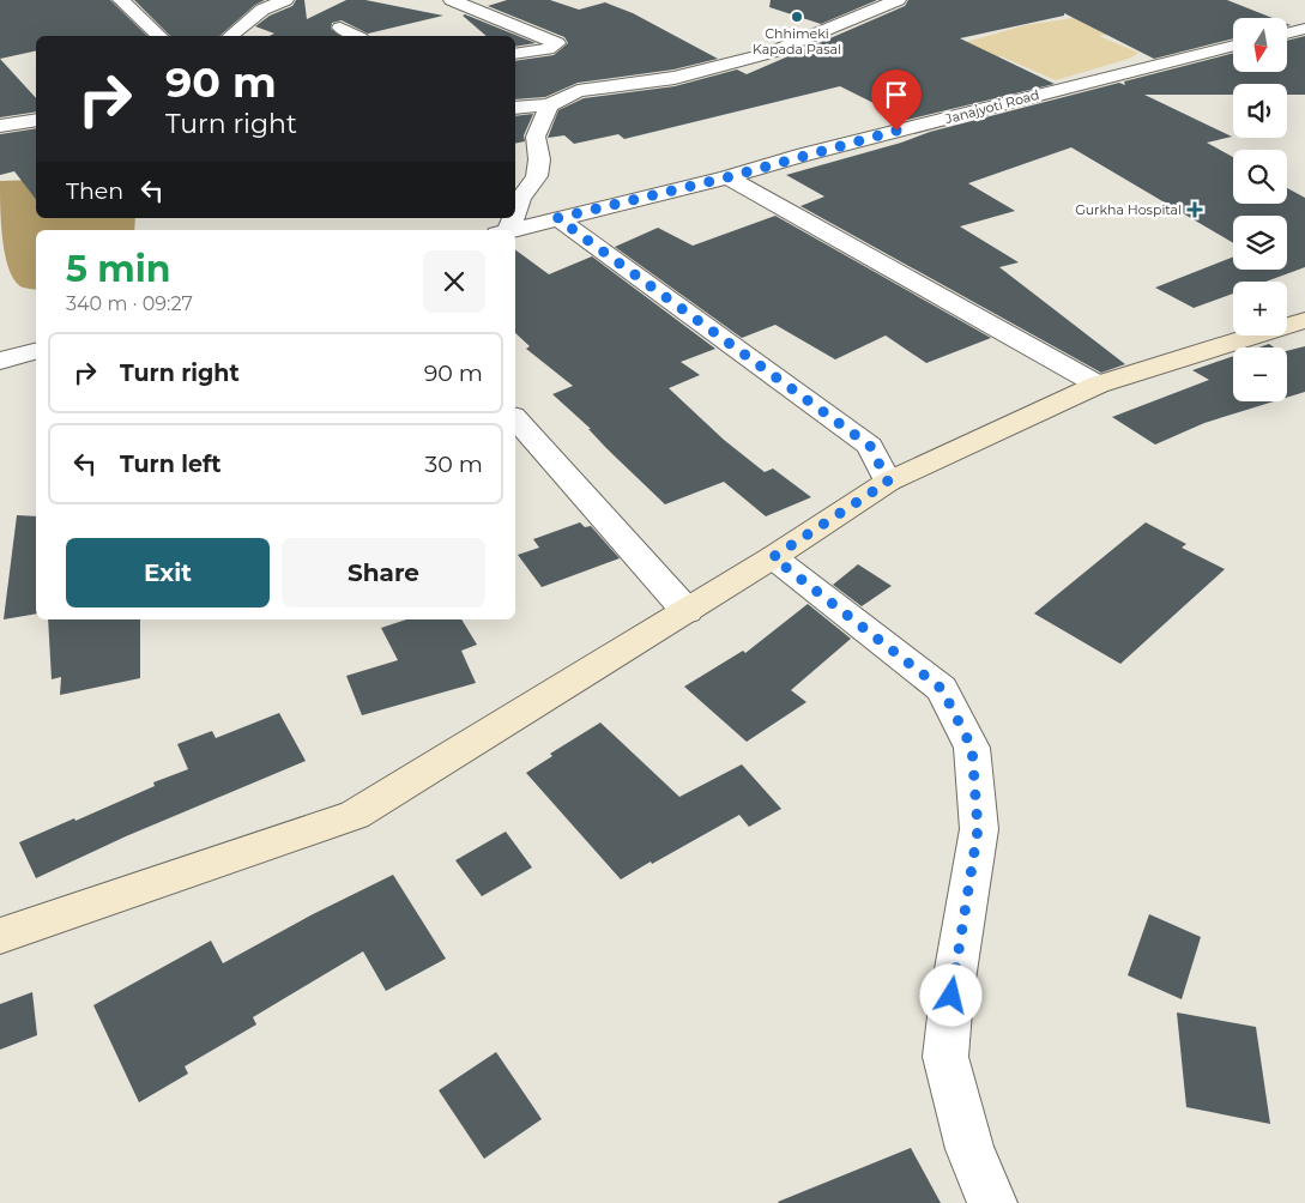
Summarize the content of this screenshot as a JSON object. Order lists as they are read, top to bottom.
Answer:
{
  "streets": {
    "street": ["Janajyoti Road"]
  },
  "places": {
    "other": ["Chhimeki Kapada Pasal"],
    "health": ["Gurkha Hospital"]
  },
  "north": "bottom",
  "page": {
    "map_buttons": ["+", "−"],
    "turn": ["90 m", "Turn right"],
    "then": "Then",
    "heading": ["5 min", "340 m · 09:27"],
    "list": [
      {
        "name": "Turn right",
        "value": "90 m"
      },
      {
        "name": "Turn left",
        "value": "30 m"
      }
    ],
    "buttons": ["Exit", "Share"]
  }
}
